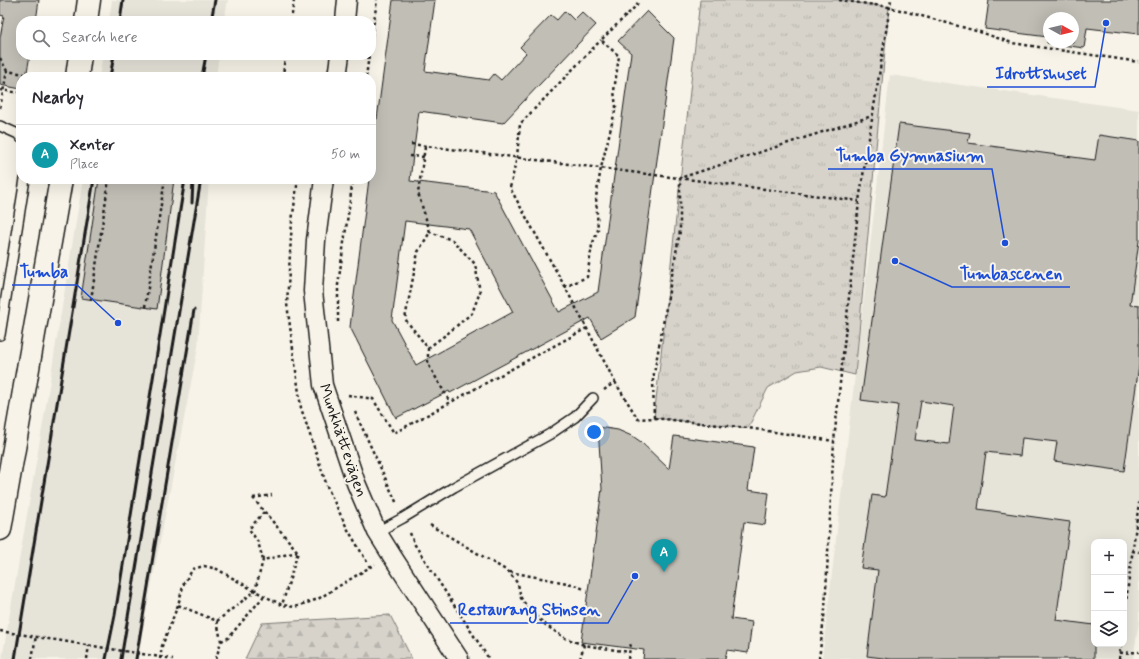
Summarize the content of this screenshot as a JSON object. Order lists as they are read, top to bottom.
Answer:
{
  "streets": {
    "street": ["Munkhättevägen"]
  },
  "places": [
    "Idrottshuset",
    "Tumba Gymnasium",
    "Tumbascenen",
    "Tumba",
    "Restaurang Stinsen"
  ],
  "north": "right",
  "page": {
    "search": "Search here",
    "heading": "Nearby",
    "list": [
      {
        "mark": "A",
        "name": "Xenter",
        "note": "Place",
        "value": "50 m"
      }
    ],
    "map_buttons": ["+", "−"],
    "pins": "A"
  }
}
